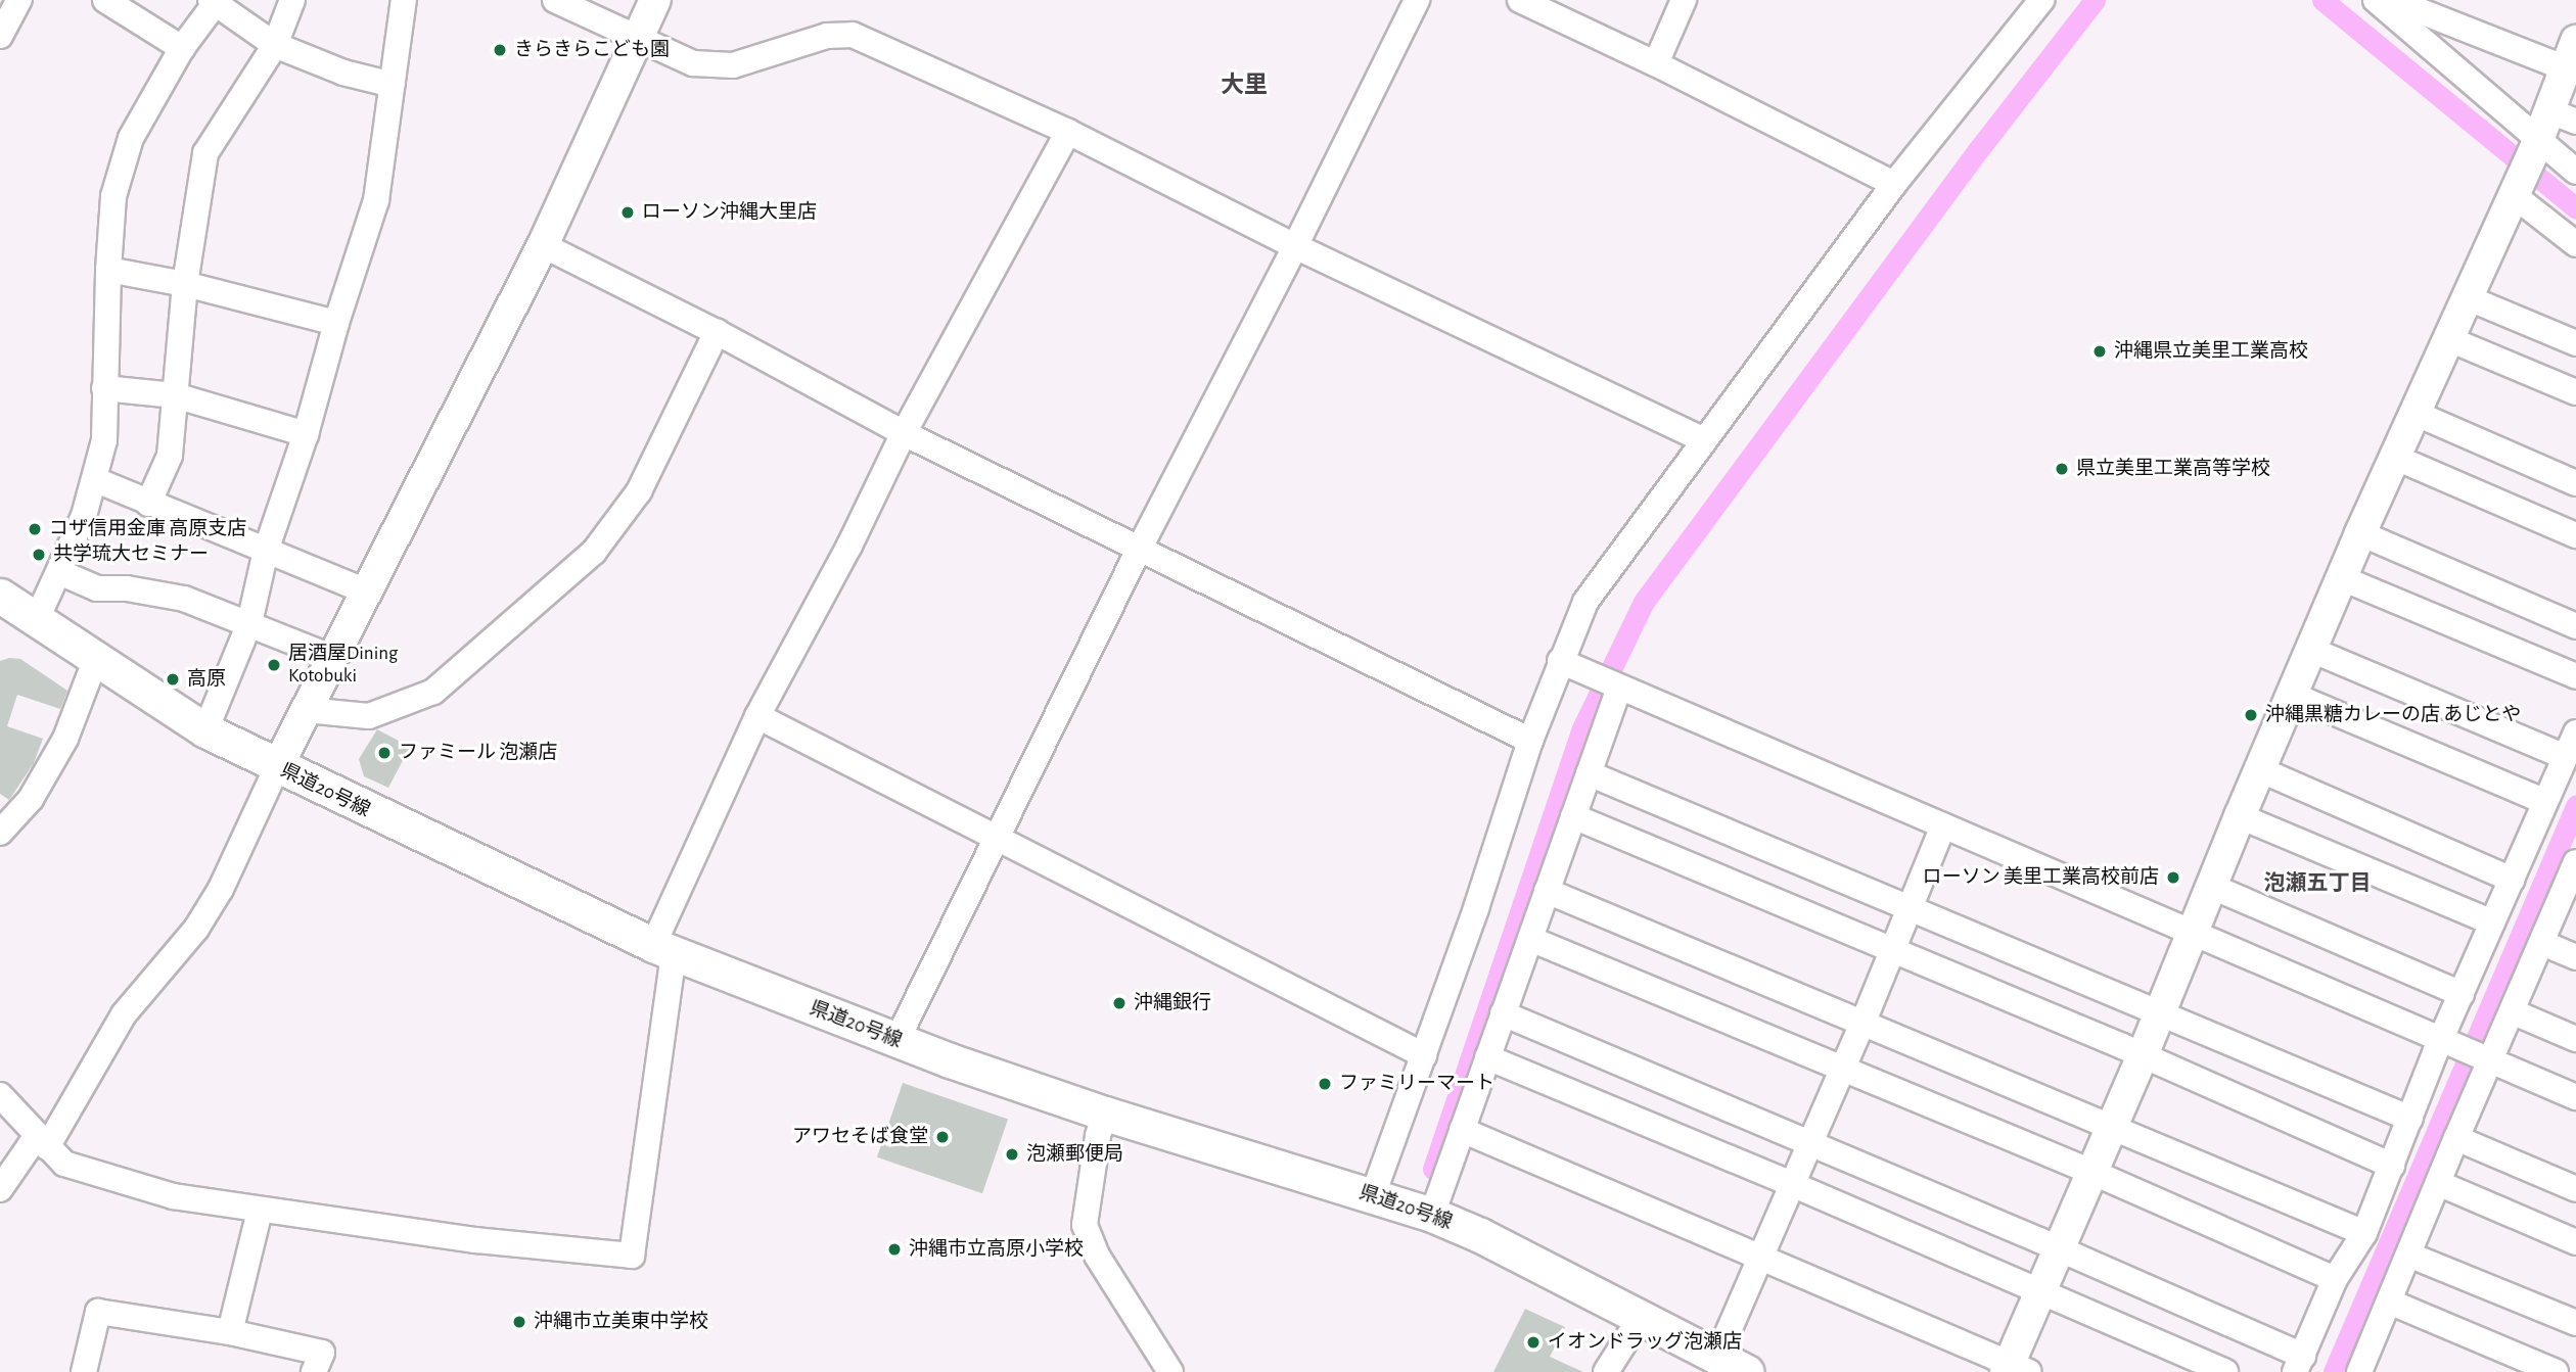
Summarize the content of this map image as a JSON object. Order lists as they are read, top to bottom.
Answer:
{
  "streets": {
    "main road": ["県道20号線"]
  },
  "districts": ["大里", "泡瀬五丁目"],
  "places": [
    "きらきらこども園",
    "ローソン沖縄大里店",
    "沖縄県立美里工業高校",
    "県立美里工業高等学校",
    "コザ信用金庫 高原支店",
    "共学琉大セミナー",
    "居酒屋Dining Kotobuki",
    "高原",
    "沖縄黒糖カレーの店 あじとや",
    "ファミール 泡瀬店",
    "ローソン 美里工業高校前店",
    "沖縄銀行",
    "ファミリーマート",
    "アワセそば食堂",
    "泡瀬郵便局",
    "沖縄市立高原小学校",
    "沖縄市立美東中学校",
    "イオンドラッグ泡瀬店"
  ]
}
